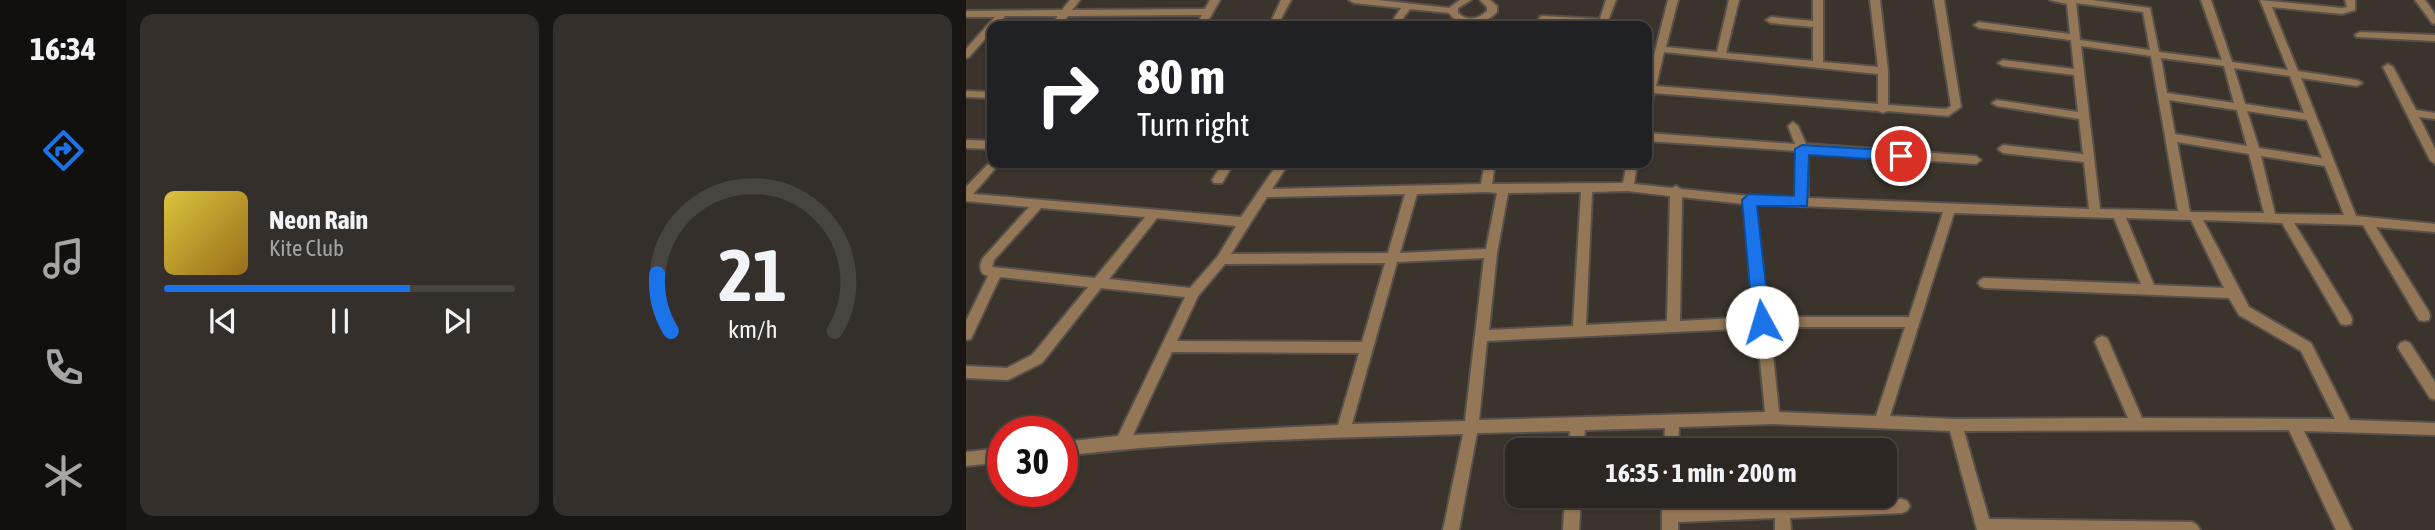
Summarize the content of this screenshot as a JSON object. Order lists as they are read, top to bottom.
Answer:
{
  "page": {
    "tabs": "16:34",
    "turn": ["80 m", "Turn right"],
    "song": ["Neon Rain", "Kite Club"],
    "limit": "30",
    "trip": "16:35 · 1 min · 200 m",
    "gauge": ["21", "km/h"]
  }
}
